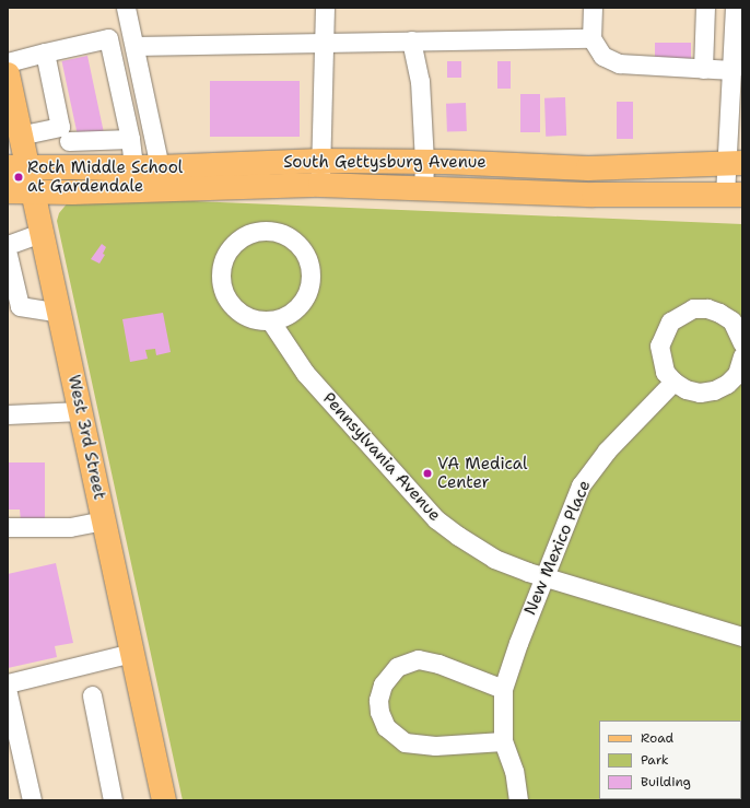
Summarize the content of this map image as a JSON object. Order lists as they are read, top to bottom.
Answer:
{
  "streets": {
    "main road": ["South Gettysburg Avenue", "West 3rd Street"],
    "street": ["Pennsylvania Avenue", "New Mexico Place"]
  },
  "crossings": [
    ["South Gettysburg Avenue", "West 3rd Street"],
    ["Pennsylvania Avenue", "New Mexico Place"]
  ],
  "places": ["Roth Middle School at Gardendale", "VA Medical Center"],
  "legend": ["Road", "Park", "Building"]
}
